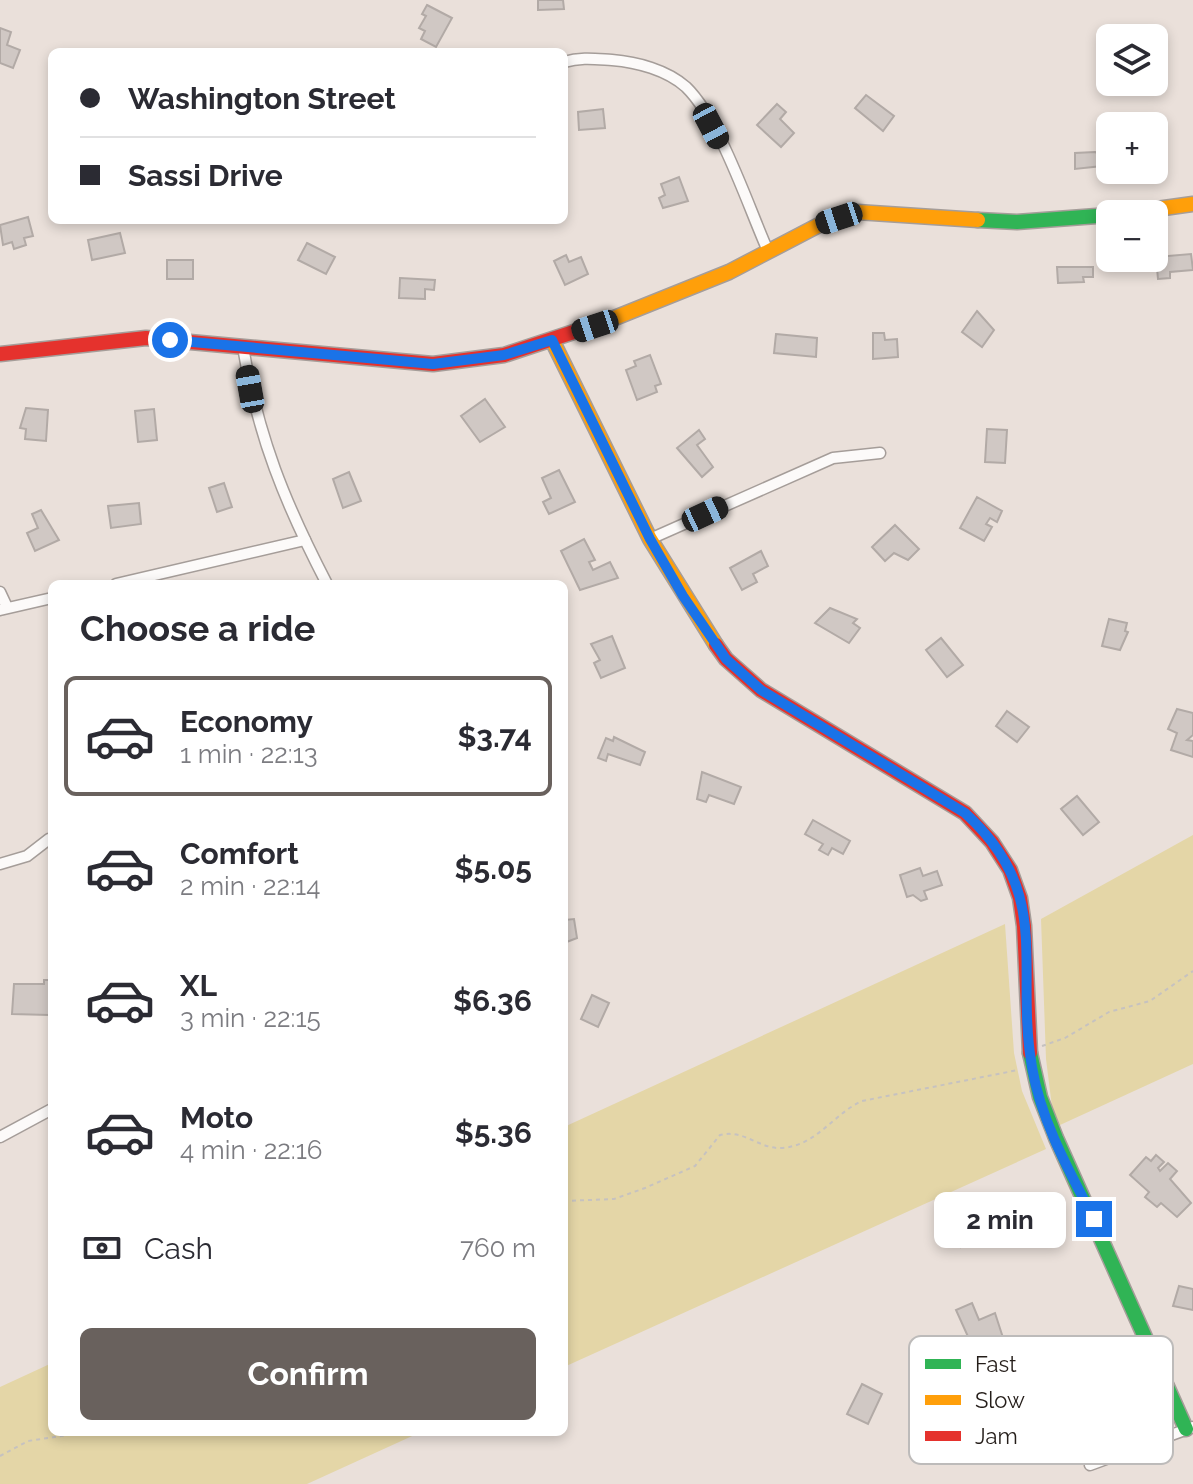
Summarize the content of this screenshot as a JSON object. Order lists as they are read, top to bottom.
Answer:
{
  "legend": ["Fast", "Slow", "Jam"],
  "page": {
    "map_buttons": ["+", "−"],
    "banner": ["Washington Street", "Sassi Drive"],
    "heading": "Choose a ride",
    "list": [
      {
        "name": "Economy",
        "note": "1 min · 22:13",
        "value": "$3.74"
      },
      {
        "name": "Comfort",
        "note": "2 min · 22:14",
        "value": "$5.05"
      },
      {
        "name": "XL",
        "note": "3 min · 22:15",
        "value": "$6.36"
      },
      {
        "name": "Moto",
        "note": "4 min · 22:16",
        "value": "$5.36"
      }
    ],
    "bubble": "2 min",
    "pay": ["Cash", "760 m"],
    "buttons": "Confirm"
  }
}
